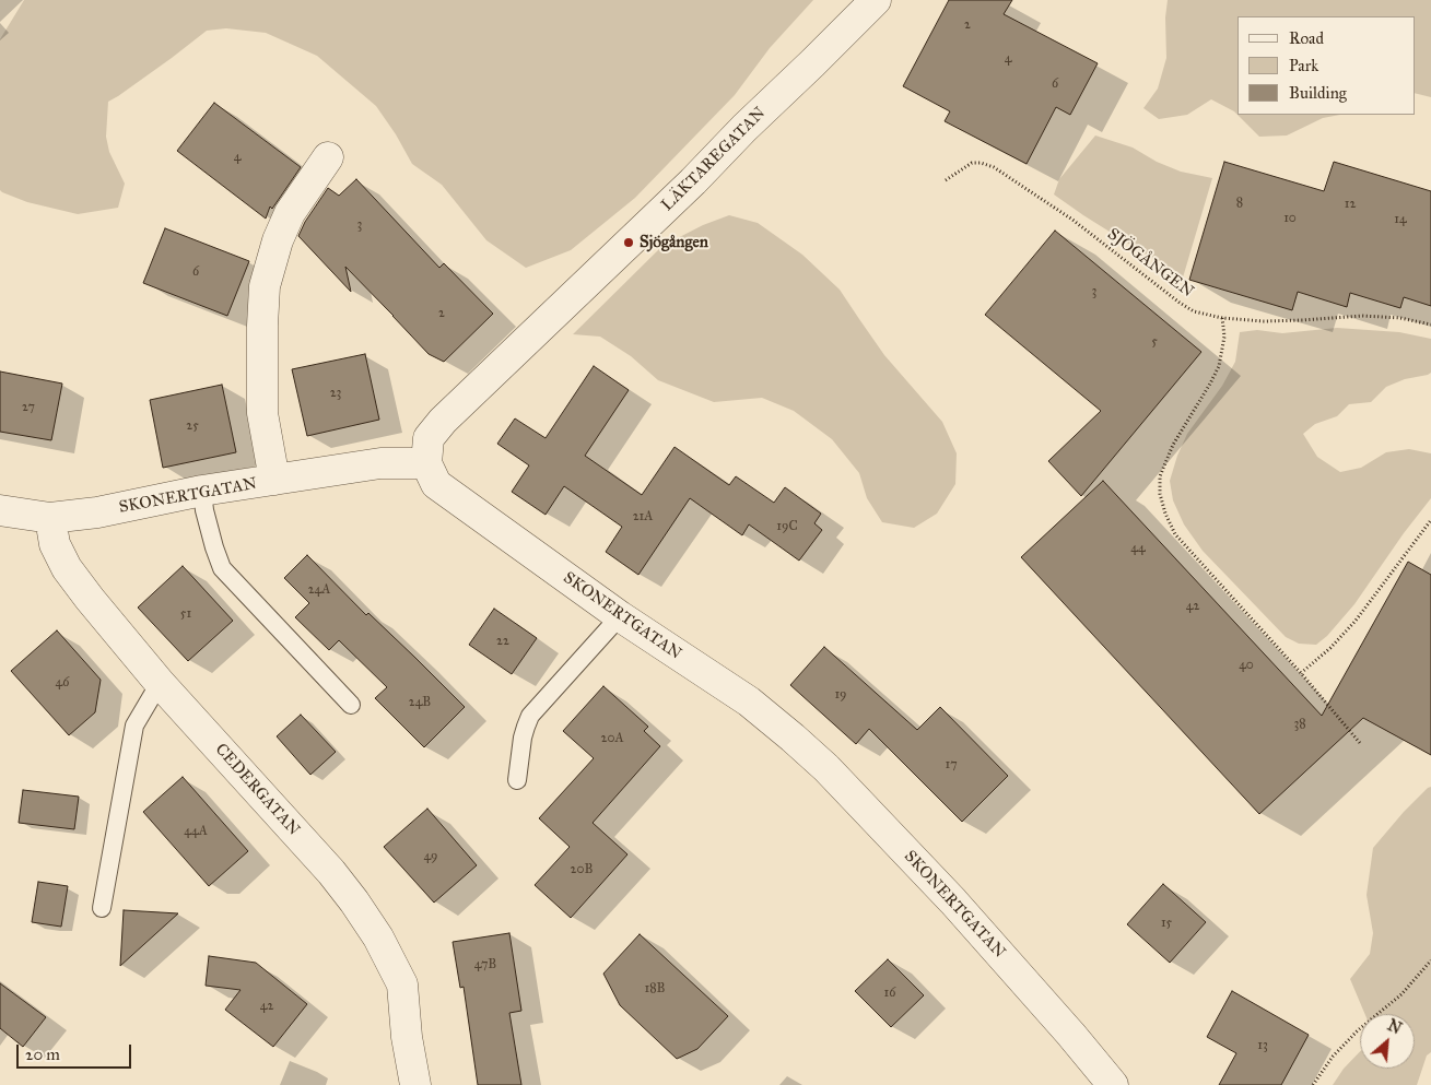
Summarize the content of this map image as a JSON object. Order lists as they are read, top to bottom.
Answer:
{
  "streets": {
    "street": ["LÄKTAREGATAN", "SKONERTGATAN", "CEDERGATAN"],
    "path": ["SJÖGÅNGEN"]
  },
  "crossings": [
    ["LÄKTAREGATAN", "SKONERTGATAN"],
    ["SKONERTGATAN", "CEDERGATAN"]
  ],
  "places": ["Sjögången"],
  "house_numbers": [
    "2",
    "4",
    "6",
    "4",
    "8",
    "12",
    "10",
    "14",
    "3",
    "6",
    "3",
    "2",
    "5",
    "23",
    "27",
    "25",
    "21A",
    "19C",
    "44",
    "24A",
    "42",
    "51",
    "22",
    "40",
    "46",
    "19",
    "24B",
    "38",
    "20A",
    "17",
    "44A",
    "49",
    "20B",
    "15",
    "47B",
    "18B",
    "16",
    "42",
    "13"
  ],
  "legend": ["Road", "Park", "Building"],
  "scale_bar": "20 m",
  "north": "top right"
}
